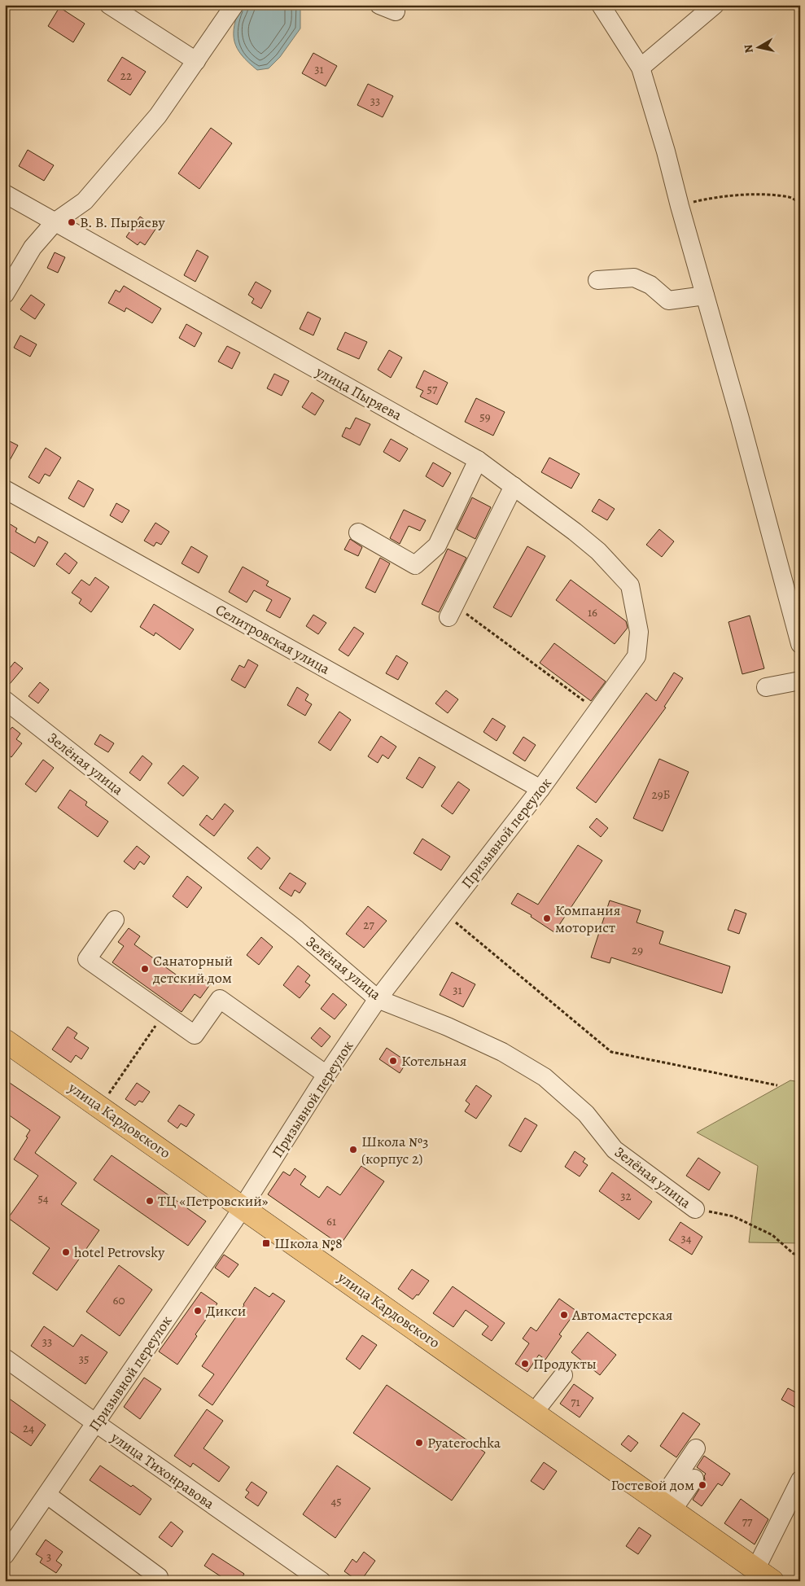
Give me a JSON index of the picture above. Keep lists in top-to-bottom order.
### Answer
{
  "streets": {
    "main road": ["улица Кардовского"],
    "street": [
      "улица Пыряева",
      "Селитровская улица",
      "Зелёная улица",
      "Призывной переулок",
      "улица Тихонравова"
    ]
  },
  "crossings": [
    ["улица Пыряева", "Призывной переулок"],
    ["Селитровская улица", "Призывной переулок"],
    ["Зелёная улица", "Призывной переулок"],
    ["Призывной переулок", "улица Кардовского"],
    ["Призывной переулок", "улица Тихонравова"]
  ],
  "places": {
    "other": [
      "В. В. Пыряеву",
      "Компания моторист",
      "Санаторный детский дом",
      "Котельная",
      "Школа №3 (корпус 2)",
      "ТЦ «Петровский»",
      "hotel Petrovsky",
      "Дикси",
      "Автомастерская",
      "Продукты",
      "Pyaterochka",
      "Гостевой дом"
    ],
    "transit": ["Школа №8"]
  },
  "house_numbers": [
    "31",
    "22",
    "33",
    "57",
    "59",
    "16",
    "29Б",
    "27",
    "29",
    "31",
    "32",
    "54",
    "61",
    "34",
    "60",
    "33",
    "35",
    "71",
    "24",
    "45",
    "77",
    "3"
  ],
  "north": "left"
}
